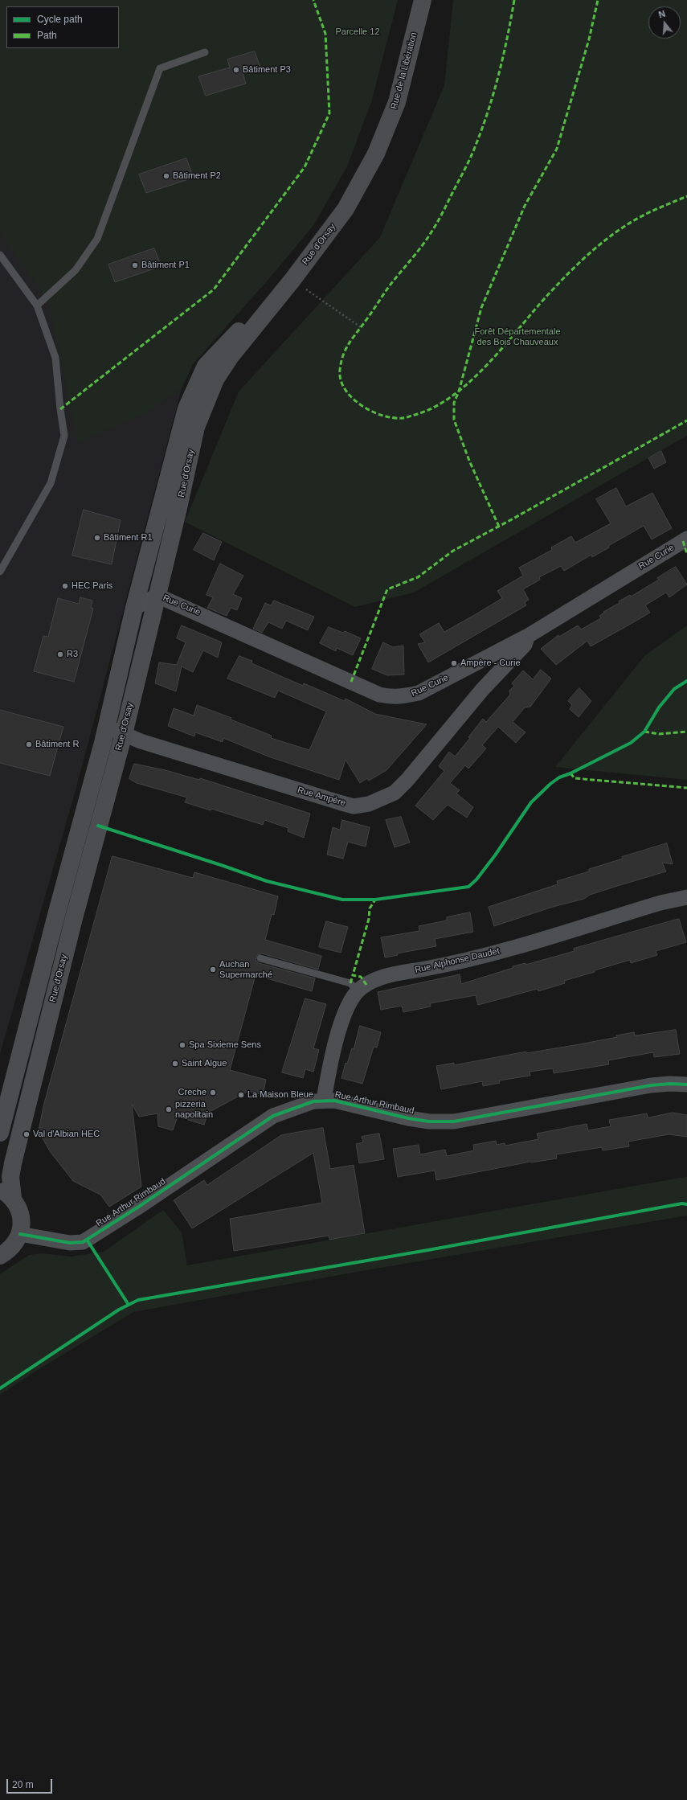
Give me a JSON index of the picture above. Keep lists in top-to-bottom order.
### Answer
{
  "streets": {
    "main road": ["Rue de la Libération", "Rue d'Orsay"],
    "street": [
      "Rue Curie",
      "Rue Ampère",
      "Rue Alphonse Daudet",
      "Rue Arthur Rimbaud"
    ]
  },
  "crossings": [
    ["Rue de la Libération", "Rue d'Orsay"],
    ["Rue d'Orsay", "Rue Curie"],
    ["Rue d'Orsay", "Rue Ampère"],
    ["Rue d'Orsay", "Rue Arthur Rimbaud"],
    ["Rue Curie", "Rue Ampère"],
    ["Rue Alphonse Daudet", "Rue Arthur Rimbaud"]
  ],
  "parks": ["Parcelle 12", "Forêt Départementale des Bois Chauveaux"],
  "places": [
    "Bâtiment P3",
    "Bâtiment P2",
    "Bâtiment P1",
    "Bâtiment R1",
    "HEC Paris",
    "R3",
    "Ampère - Curie",
    "Bâtiment R",
    "Auchan Supermarché",
    "Spa Sixieme Sens",
    "Saint Algue",
    "Creche",
    "La Maison Bleue",
    "pizzeria napolitain",
    "Val d'Albian HEC"
  ],
  "legend": ["Cycle path", "Path"],
  "scale_bar": "20 m",
  "north": "top"
}
